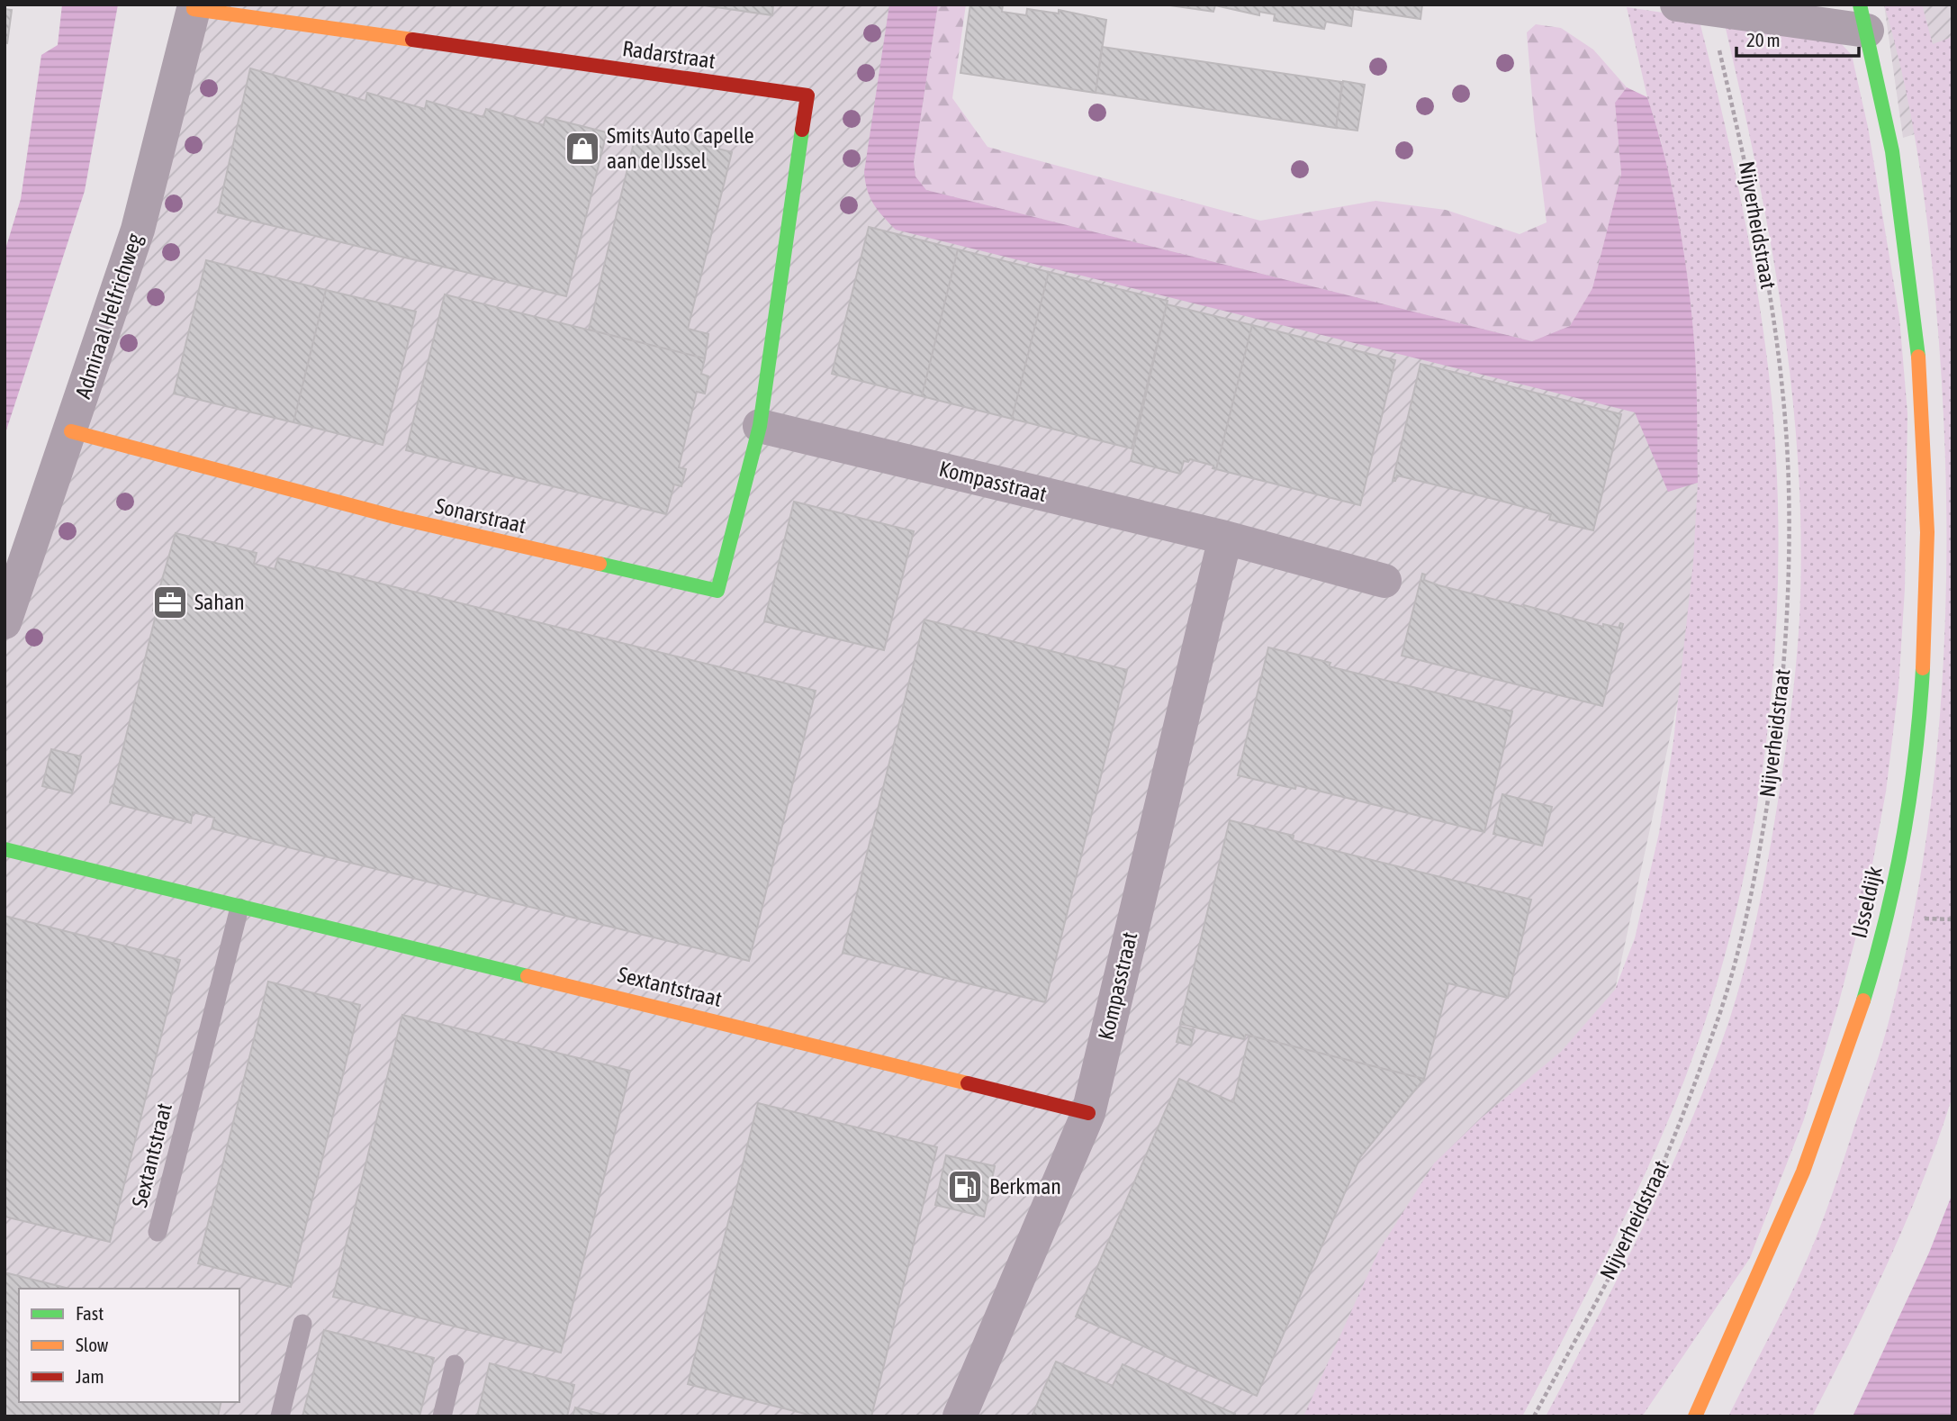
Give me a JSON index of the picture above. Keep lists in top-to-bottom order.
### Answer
{
  "streets": {
    "street": [
      "Radarstraat",
      "Admiraal Helfrichweg",
      "Kompasstraat",
      "Sonarstraat",
      "IJsseldijk",
      "Sextantstraat"
    ],
    "path": ["Nijverheidstraat"]
  },
  "crossings": [
    ["Radarstraat", "Admiraal Helfrichweg"],
    ["Radarstraat", "Kompasstraat"],
    ["Radarstraat", "Sonarstraat"],
    ["Admiraal Helfrichweg", "Sonarstraat"],
    ["Kompasstraat", "Sonarstraat"],
    ["Kompasstraat", "Sextantstraat"]
  ],
  "places": {
    "shop": ["Smits Auto Capelle aan de IJssel"],
    "office": ["Sahan"],
    "fuel station": ["Berkman"]
  },
  "legend": ["Fast", "Slow", "Jam"],
  "scale_bar": "20 m"
}
